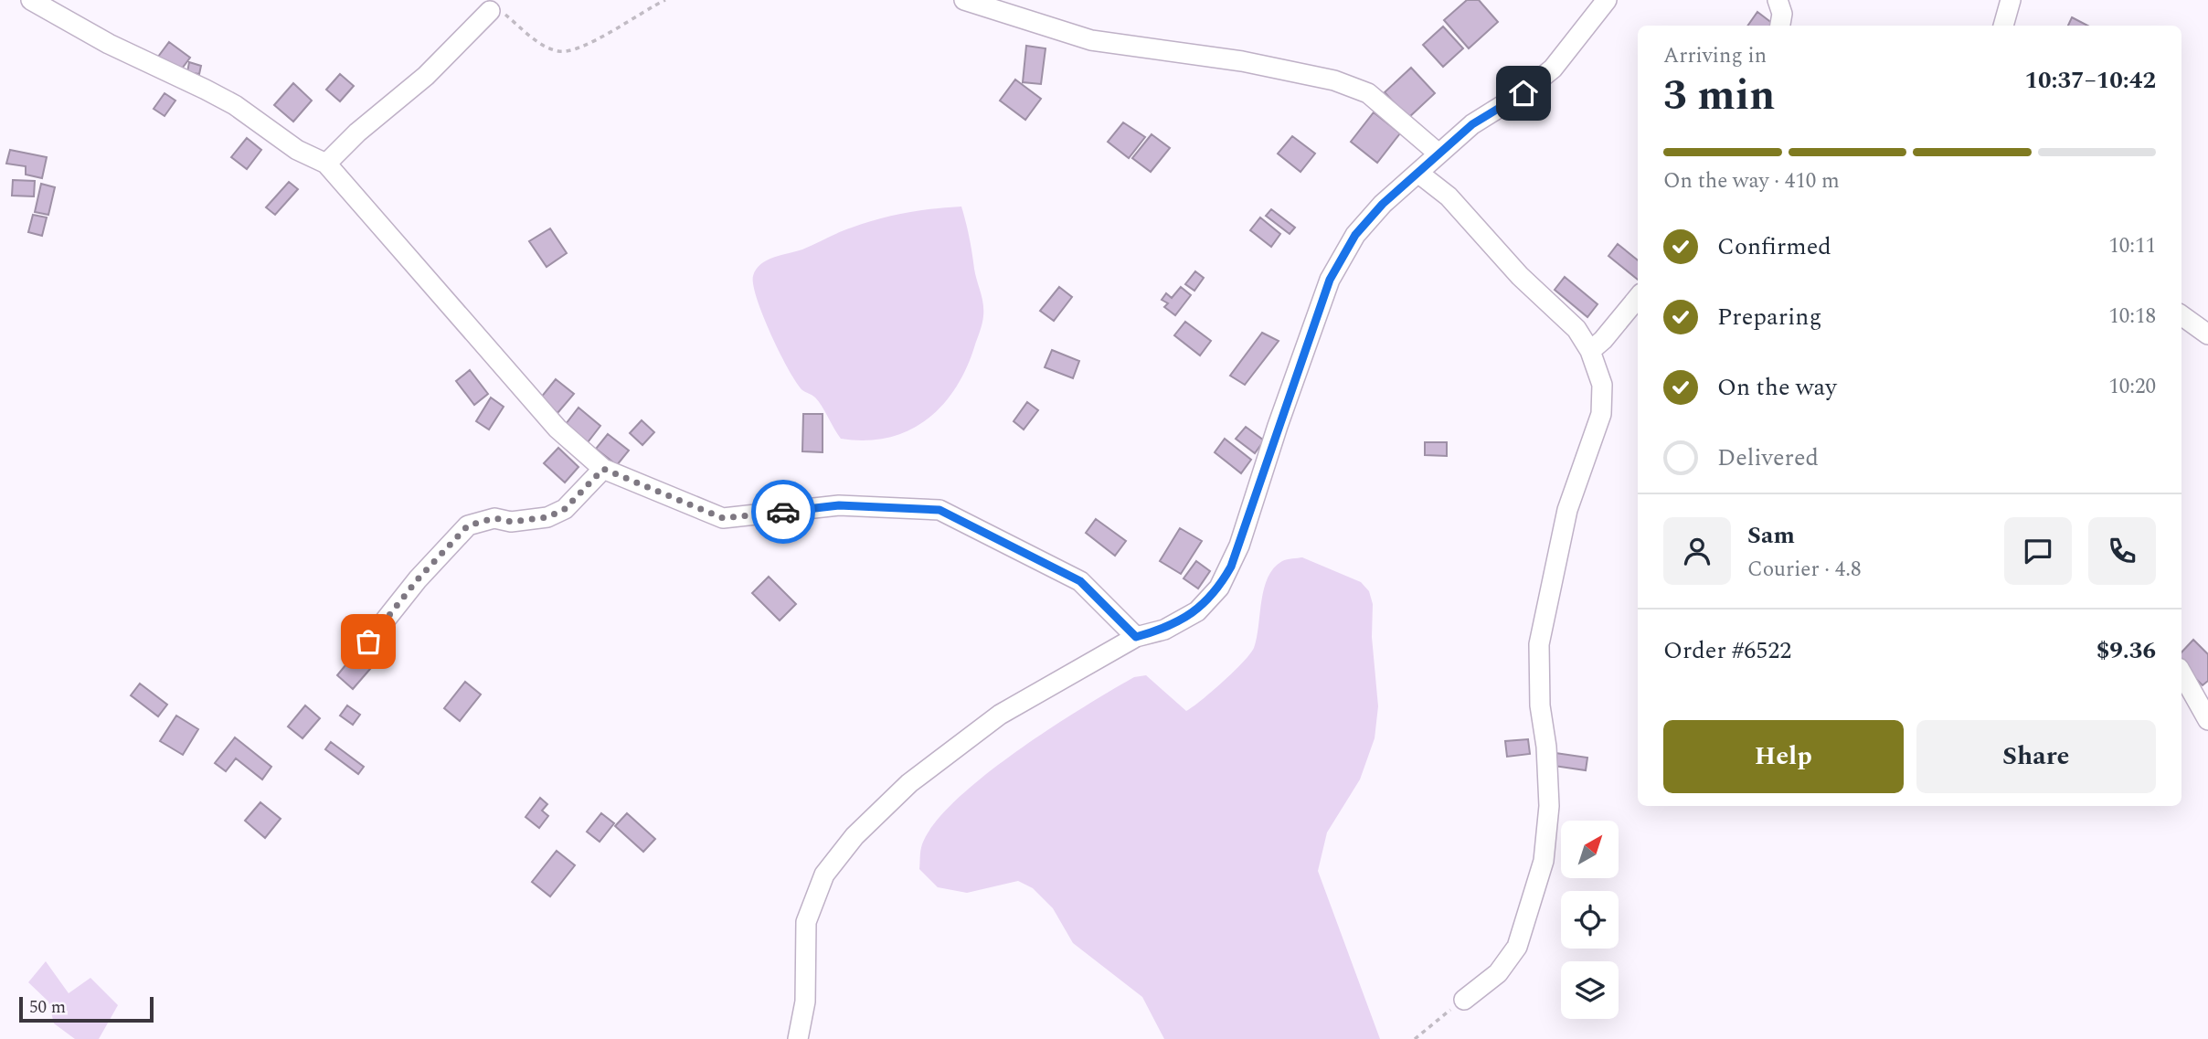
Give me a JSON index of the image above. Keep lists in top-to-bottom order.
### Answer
{
  "scale_bar": "50 m",
  "north": "top right",
  "page": {
    "heading": ["3 min", "Arriving in", "10:37–10:42"],
    "panel": [
      "Sam",
      "Courier · 4.8",
      "Order #6522",
      "$9.36"
    ],
    "bar": "On the way · 410 m",
    "list": [
      ["Confirmed", "10:11"],
      ["Preparing", "10:18"],
      ["On the way", "10:20"],
      "Delivered"
    ],
    "buttons": ["Help", "Share"],
    "scale": "50 m"
  }
}
